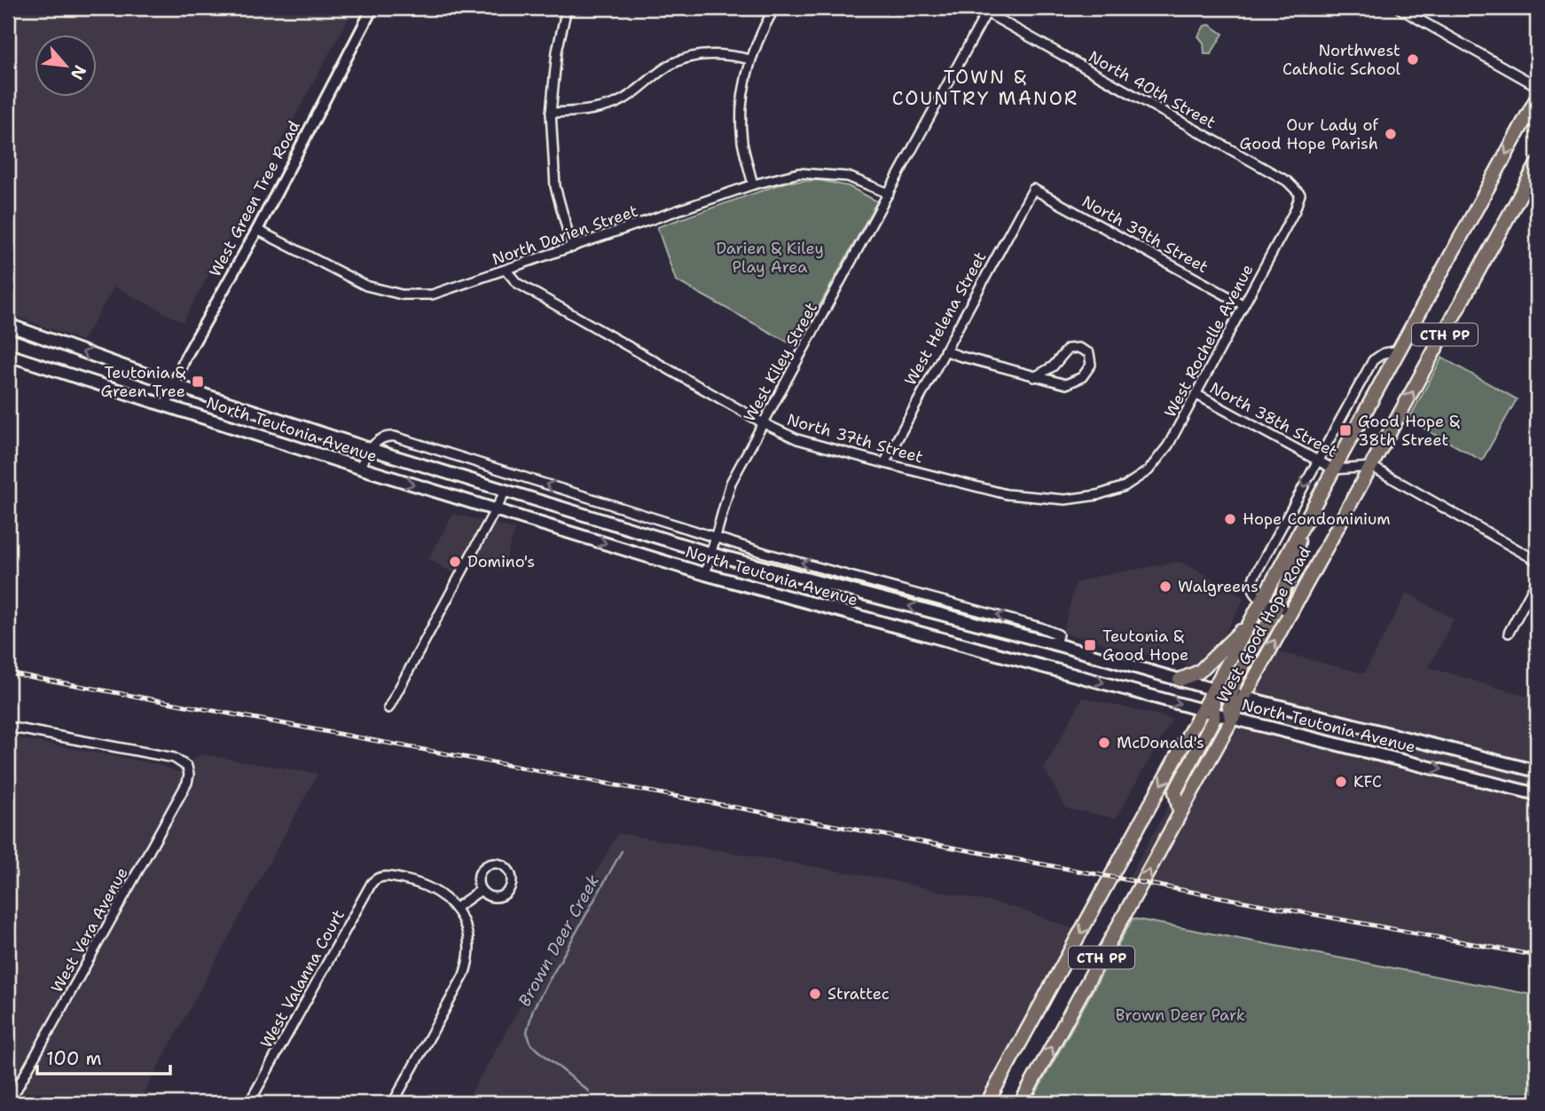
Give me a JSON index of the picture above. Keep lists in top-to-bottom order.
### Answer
{
  "streets": {
    "main road": ["CTH PP", "North Teutonia Avenue", "West Good Hope Road"],
    "street": [
      "North 40th Street",
      "West Green Tree Road",
      "North 39th Street",
      "North Darien Street",
      "West Helena Street",
      "West Rochelle Avenue",
      "West Kiley Street",
      "North 38th Street",
      "North 37th Street",
      "West Vera Avenue",
      "West Valanna Court"
    ]
  },
  "crossings": [
    ["North 40th Street", "West Rochelle Avenue"],
    ["North 40th Street", "West Kiley Street"],
    ["West Green Tree Road", "North Darien Street"],
    ["West Green Tree Road", "North Teutonia Avenue"],
    ["North 39th Street", "West Helena Street"],
    ["North 39th Street", "West Rochelle Avenue"],
    ["North Darien Street", "West Kiley Street"],
    ["North Darien Street", "North 37th Street"],
    ["West Helena Street", "North 37th Street"],
    ["West Rochelle Avenue", "North 38th Street"],
    ["West Rochelle Avenue", "North 37th Street"],
    ["West Kiley Street", "North Teutonia Avenue"],
    ["West Kiley Street", "North 37th Street"],
    ["North 38th Street", "West Good Hope Road"],
    ["North Teutonia Avenue", "West Good Hope Road"]
  ],
  "districts": ["TOWN & COUNTRY MANOR"],
  "water": ["Brown Deer Creek"],
  "parks": ["Darien & Kiley Play Area", "Brown Deer Park"],
  "places": {
    "other": [
      "Northwest Catholic School",
      "Our Lady of Good Hope Parish",
      "Hope Condominium",
      "Domino's",
      "Walgreens",
      "McDonald's",
      "KFC",
      "Strattec"
    ],
    "transit": ["Teutonia & Green Tree", "Good Hope & 38th Street", "Teutonia & Good Hope"]
  },
  "scale_bar": "100 m",
  "north": "bottom right"
}
